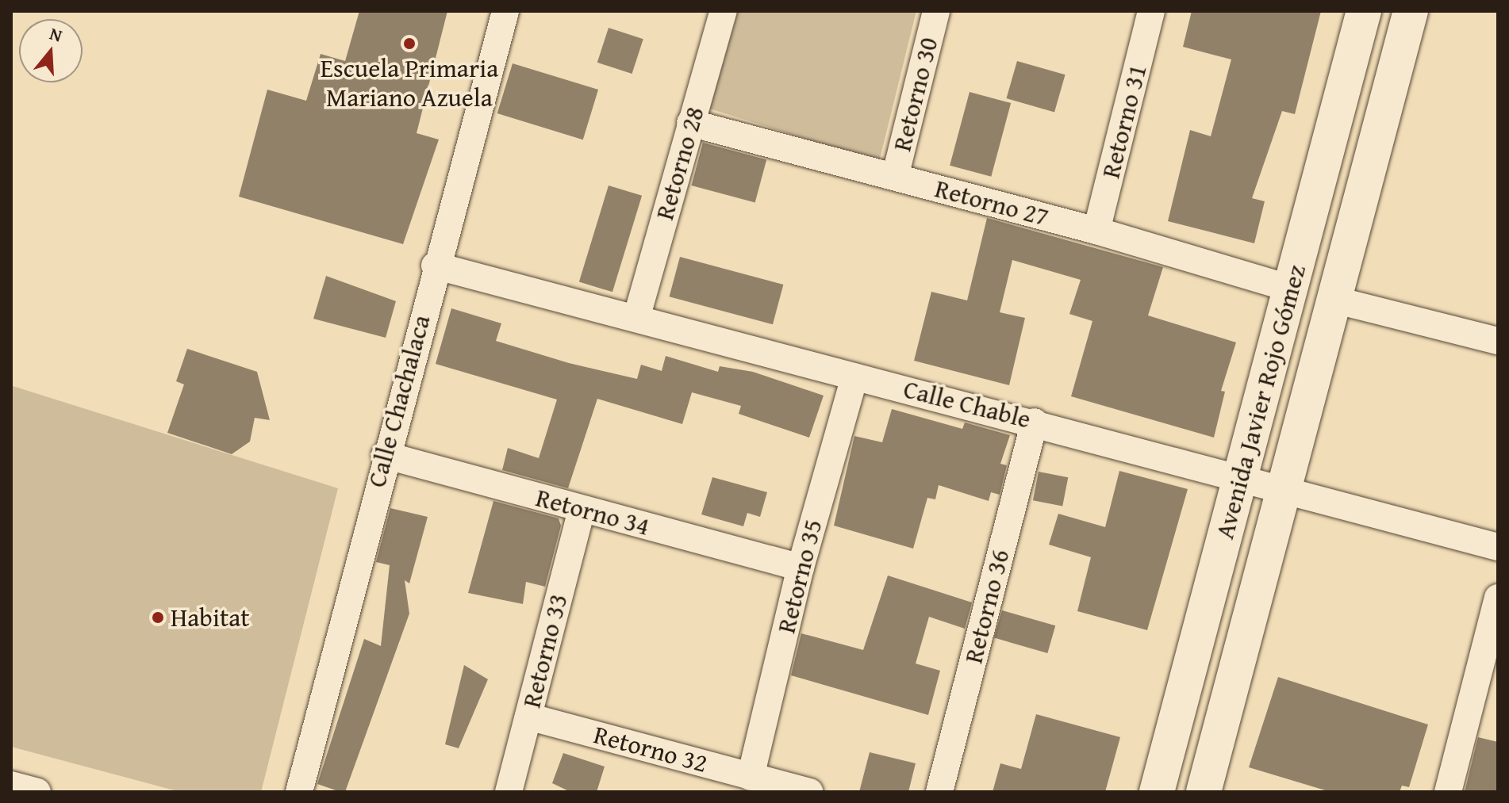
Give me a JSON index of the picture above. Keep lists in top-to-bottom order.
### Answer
{
  "streets": {
    "main road": ["Avenida Javier Rojo Gómez"],
    "street": [
      "Retorno 30",
      "Retorno 31",
      "Retorno 28",
      "Retorno 27",
      "Calle Chachalaca",
      "Calle Chable",
      "Retorno 34",
      "Retorno 35",
      "Retorno 36",
      "Retorno 33",
      "Retorno 32"
    ]
  },
  "crossings": [
    ["Retorno 30", "Retorno 27"],
    ["Retorno 31", "Retorno 27"],
    ["Retorno 28", "Retorno 27"],
    ["Retorno 28", "Calle Chable"],
    ["Retorno 27", "Avenida Javier Rojo Gómez"],
    ["Calle Chachalaca", "Calle Chable"],
    ["Calle Chachalaca", "Retorno 34"],
    ["Avenida Javier Rojo Gómez", "Calle Chable"],
    ["Calle Chable", "Retorno 35"],
    ["Calle Chable", "Retorno 36"],
    ["Retorno 34", "Retorno 35"],
    ["Retorno 34", "Retorno 33"],
    ["Retorno 35", "Retorno 32"],
    ["Retorno 33", "Retorno 32"]
  ],
  "places": ["Escuela Primaria Mariano Azuela", "Habitat"],
  "north": "top"
}
